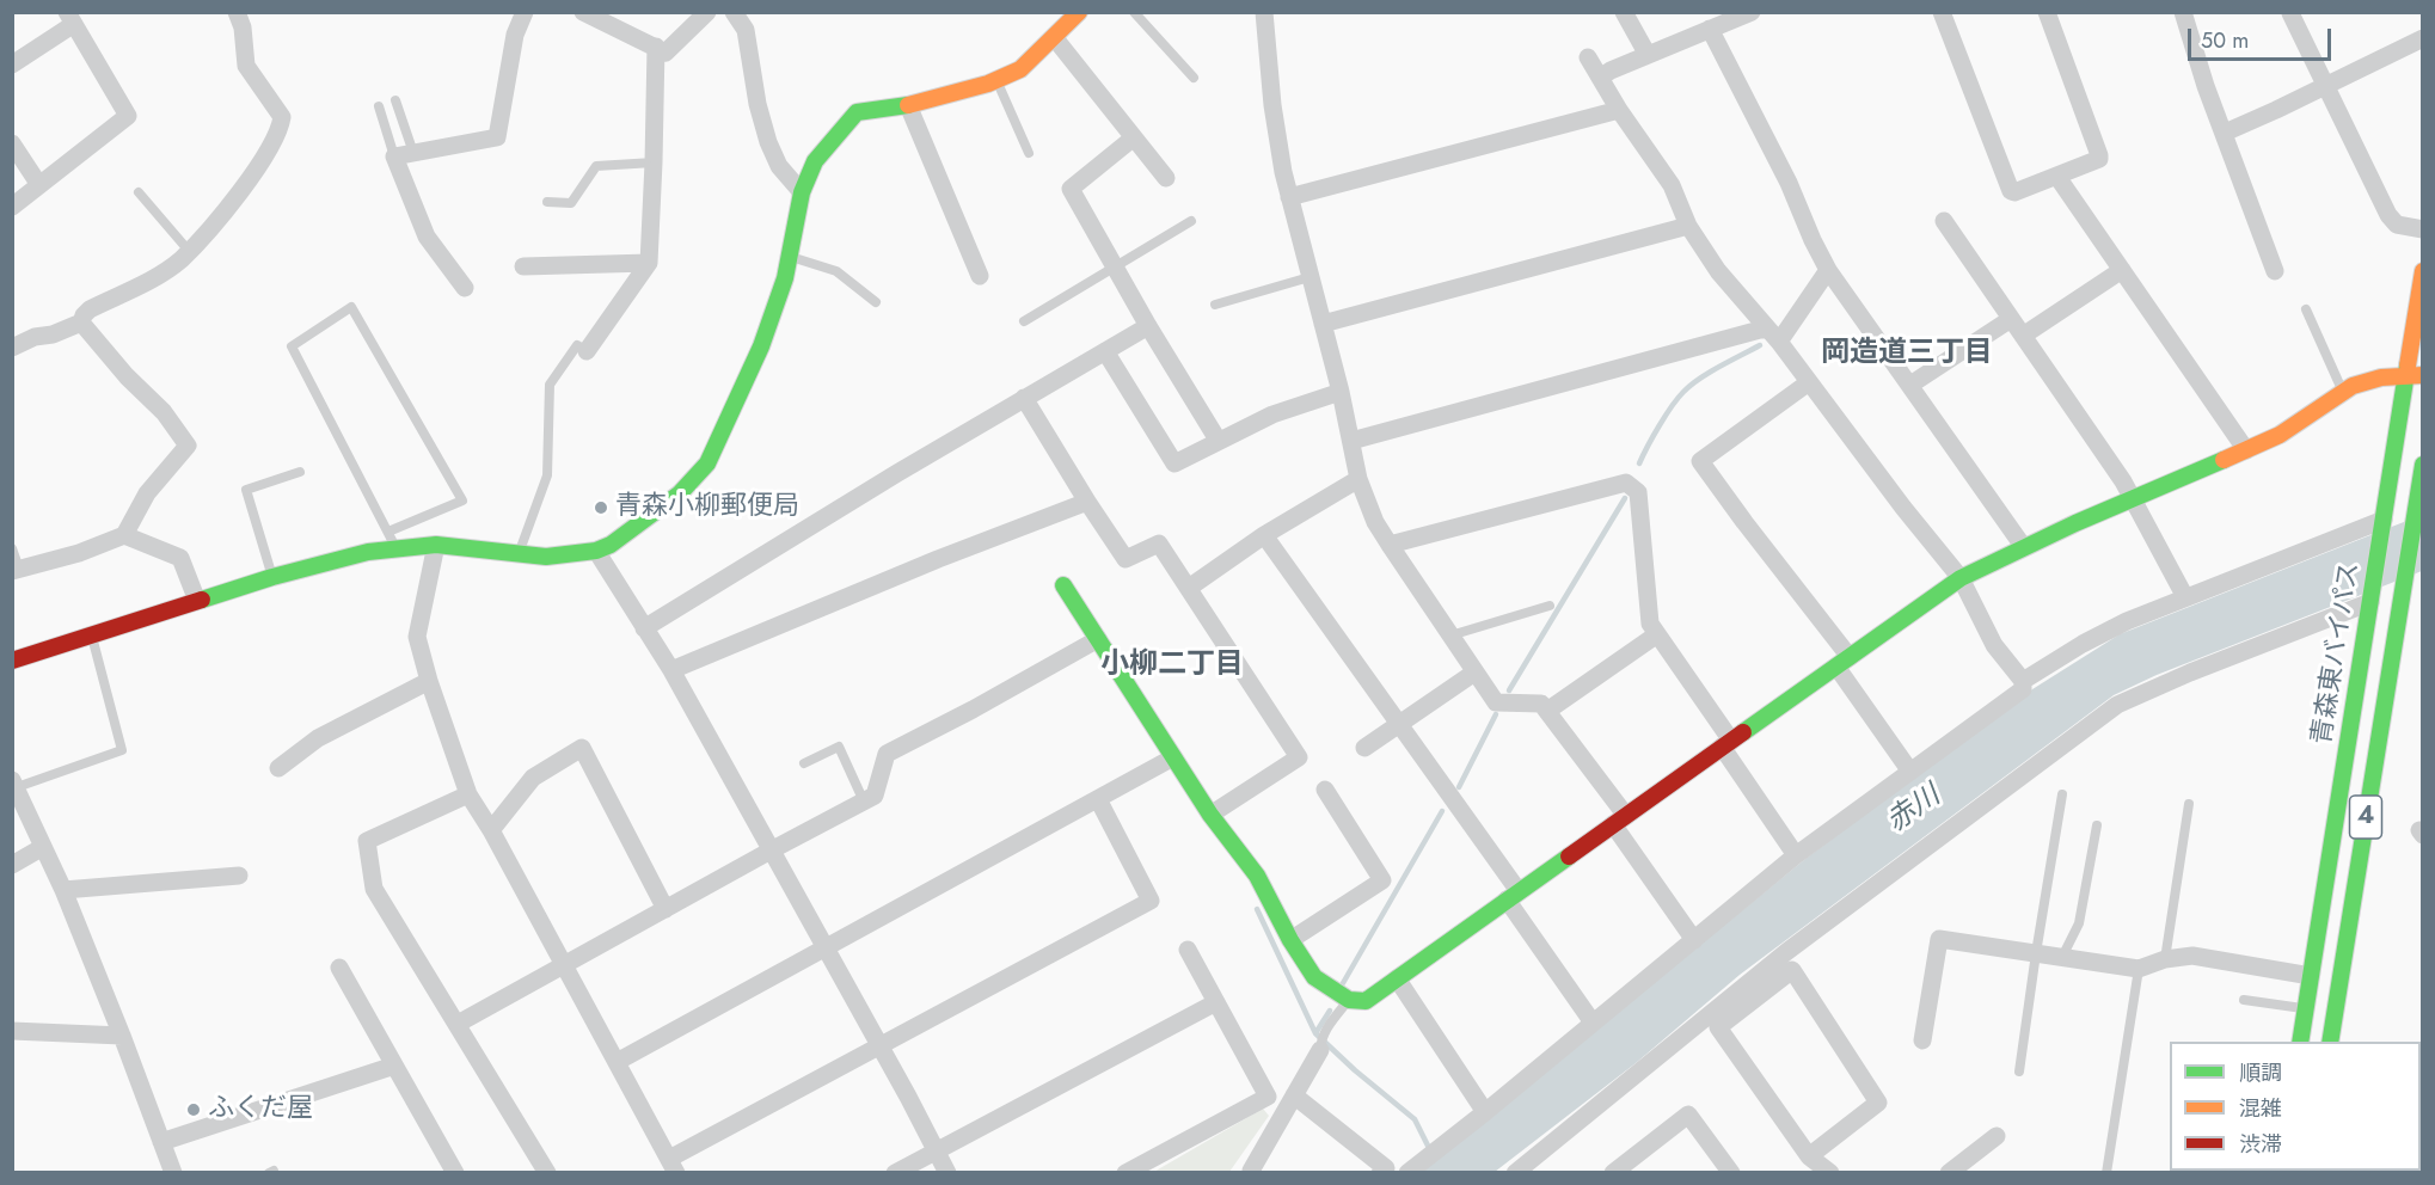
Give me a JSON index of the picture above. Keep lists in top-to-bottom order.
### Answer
{
  "streets": {
    "main road": ["青森東バイパス", "4"]
  },
  "districts": ["岡造道三丁目", "小柳二丁目"],
  "water": ["赤川"],
  "places": ["青森小柳郵便局", "ふくだ屋"],
  "legend": ["順調", "混雑", "渋滞"],
  "scale_bar": "50 m"
}
